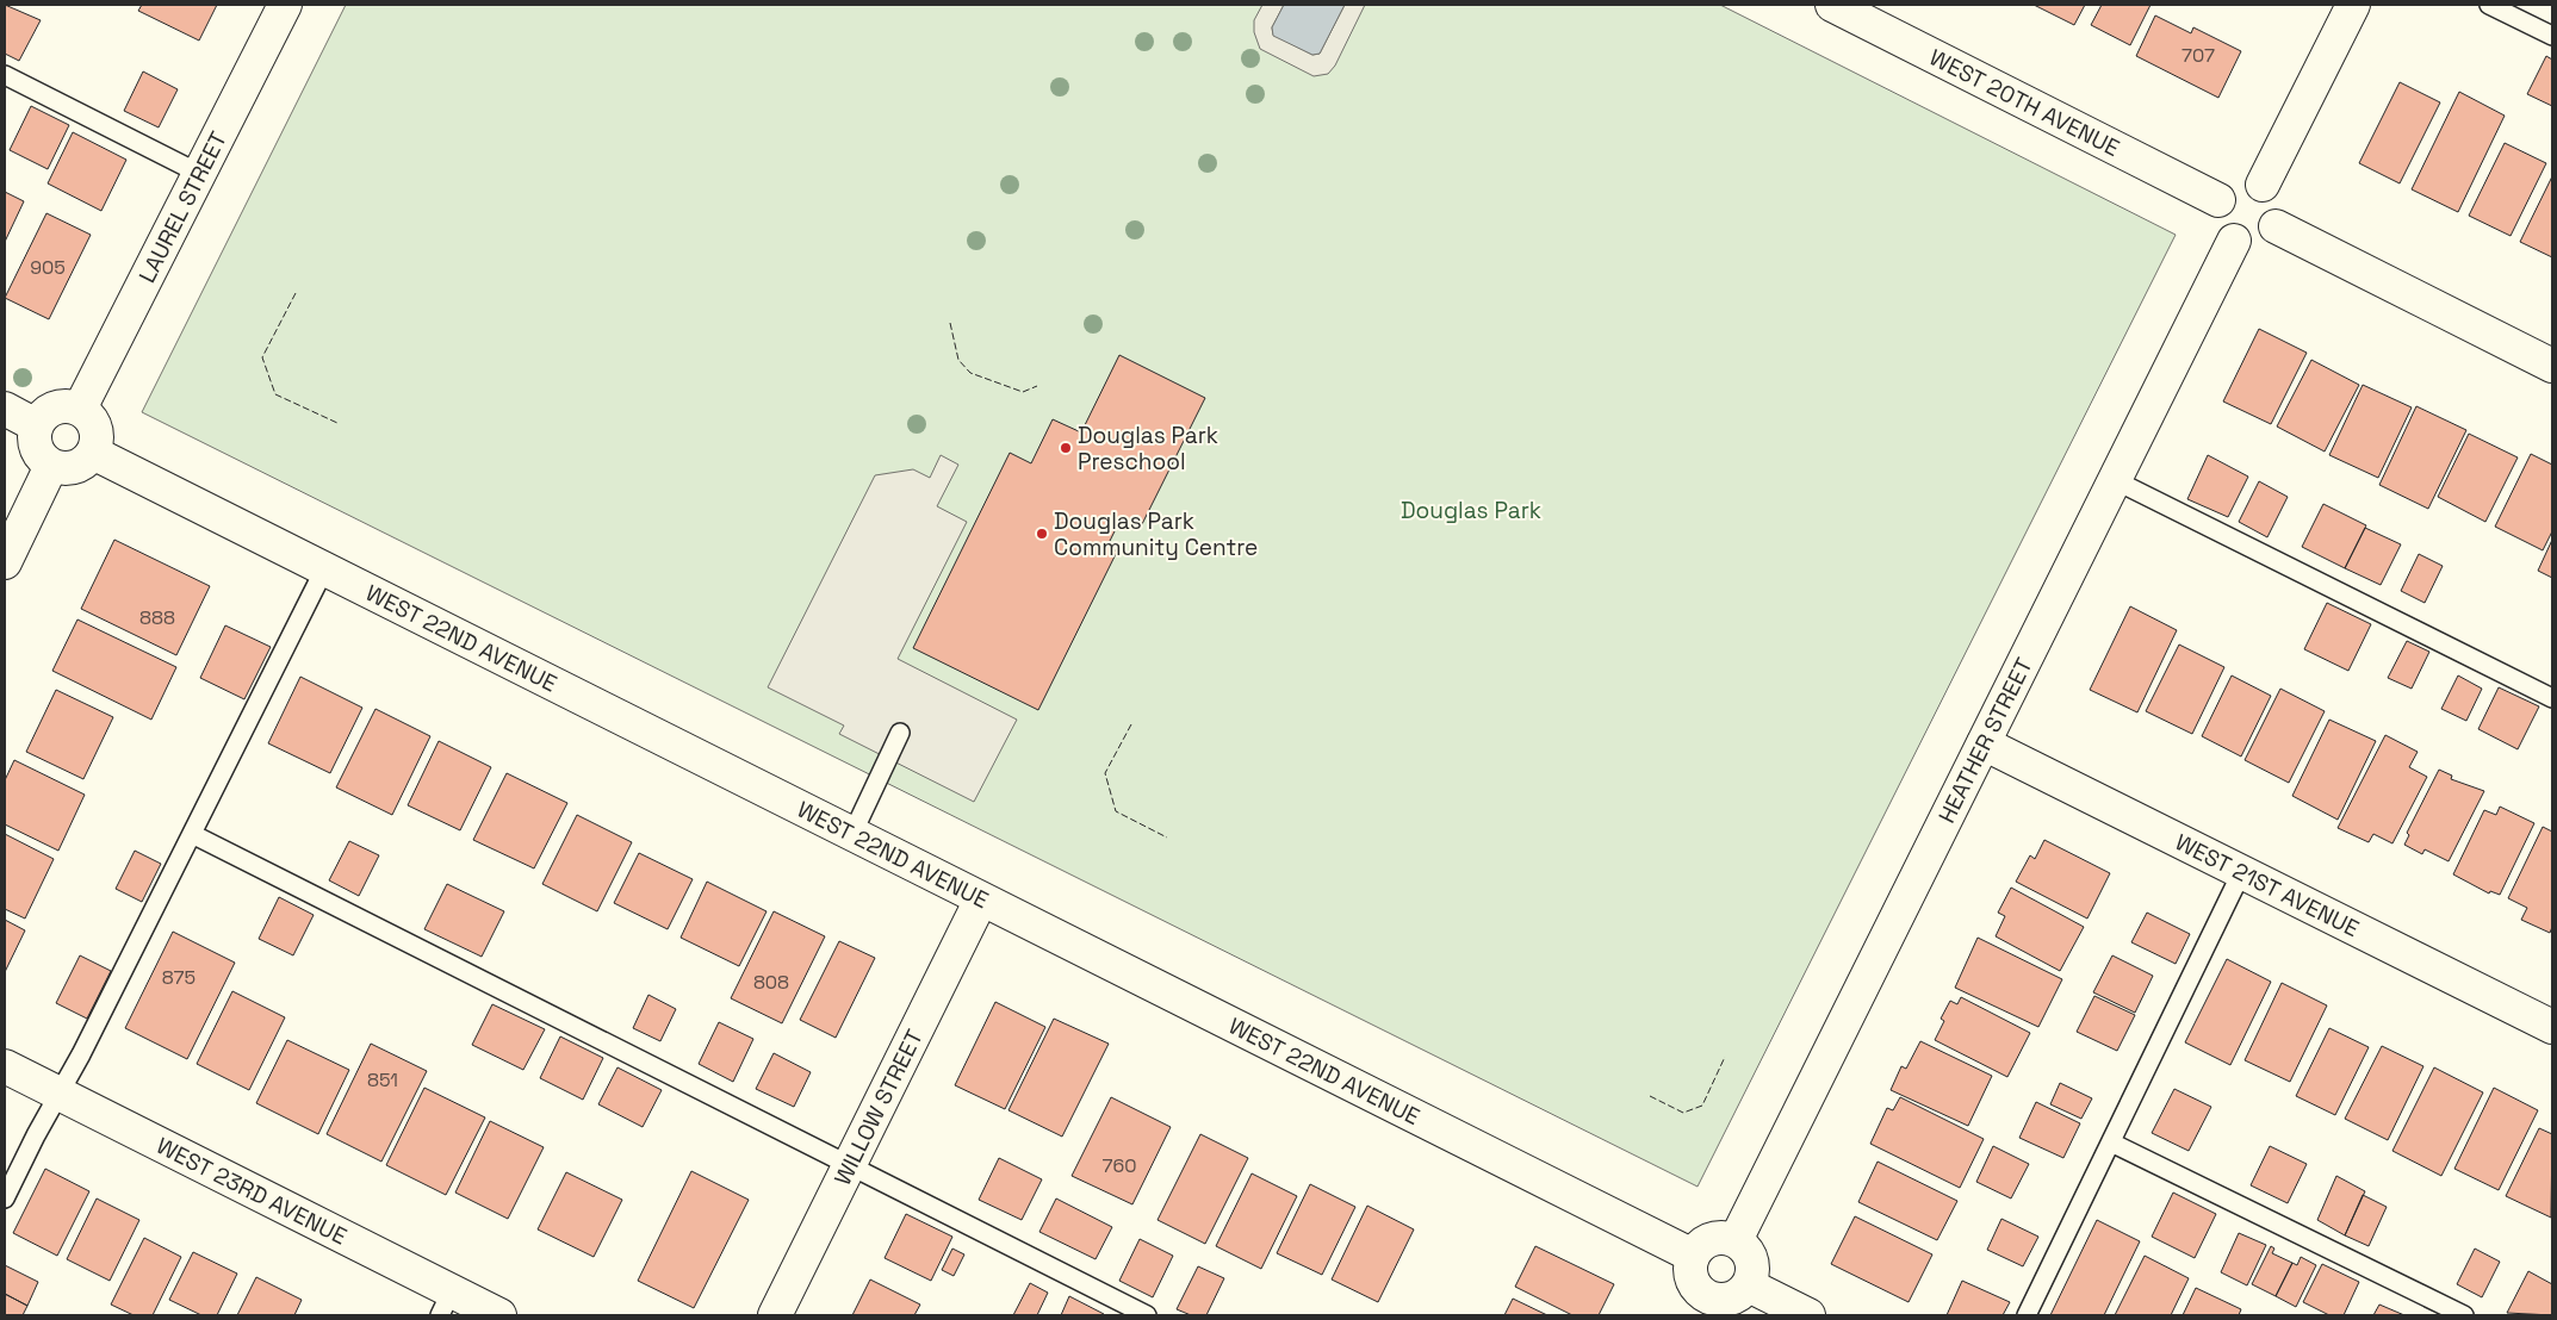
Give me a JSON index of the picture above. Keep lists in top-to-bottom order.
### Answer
{
  "streets": {
    "street": [
      "WEST 20TH AVENUE",
      "LAUREL STREET",
      "WEST 22ND AVENUE",
      "HEATHER STREET",
      "WEST 21ST AVENUE",
      "WILLOW STREET",
      "WEST 23RD AVENUE"
    ]
  },
  "crossings": [
    ["WEST 20TH AVENUE", "HEATHER STREET"],
    ["LAUREL STREET", "WEST 22ND AVENUE"],
    ["WEST 22ND AVENUE", "HEATHER STREET"],
    ["WEST 22ND AVENUE", "WILLOW STREET"],
    ["HEATHER STREET", "WEST 21ST AVENUE"]
  ],
  "parks": ["Douglas Park"],
  "places": ["Douglas Park Preschool", "Douglas Park Community Centre"],
  "house_numbers": [
    "707",
    "905",
    "888",
    "875",
    "808",
    "851",
    "760"
  ]
}
